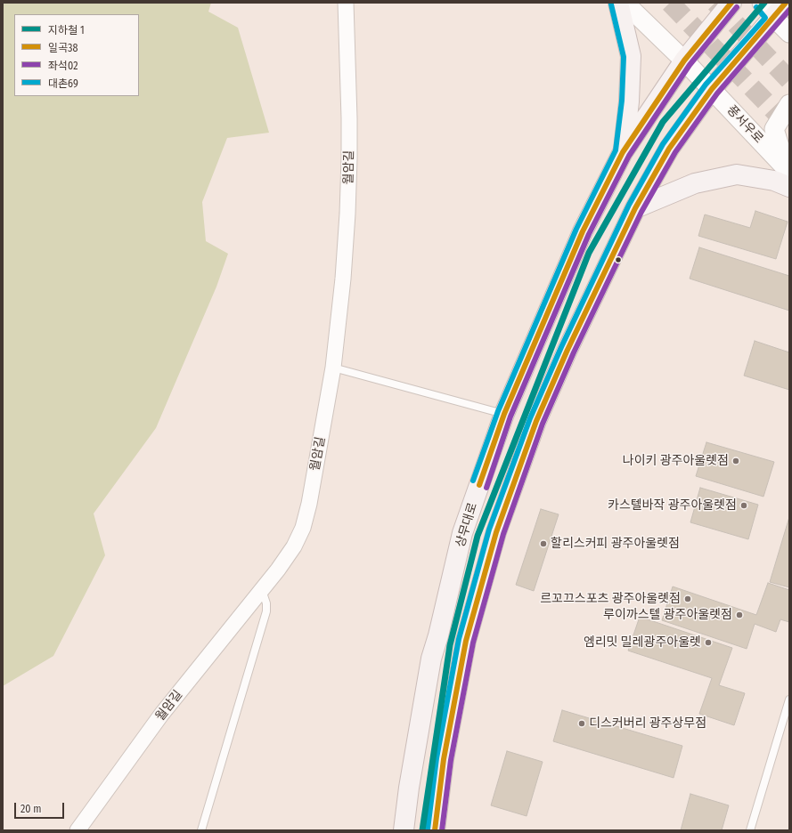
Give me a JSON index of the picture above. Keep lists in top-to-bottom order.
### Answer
{
  "streets": {
    "main road": ["상무대로"],
    "street": ["풍서우로", "월암길"]
  },
  "crossings": [
    ["풍서우로", "상무대로"]
  ],
  "places": [
    "나이키 광주아울렛점",
    "카스텔바작 광주아울렛점",
    "할리스커피 광주아울렛점",
    "르꼬끄스포츠 광주아울렛점",
    "루이까스텔 광주아울렛점",
    "엠리밋 밀레광주아울렛",
    "디스커버리 광주상무점"
  ],
  "lines": [
    "metro line 1",
    "transit line 일곡38",
    "transit line 대촌69",
    "transit line 좌석02"
  ],
  "legend": [
    "지하철 1",
    "일곡38",
    "좌석02",
    "대촌69"
  ],
  "scale_bar": "20 m"
}
